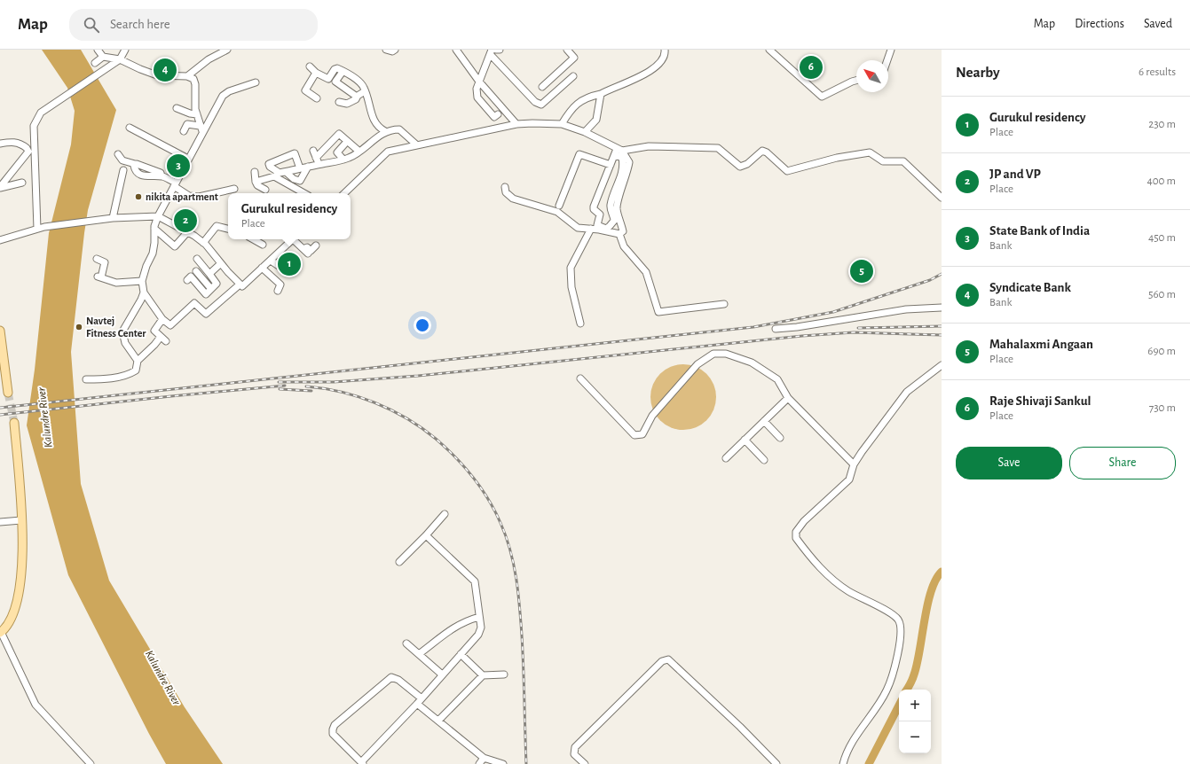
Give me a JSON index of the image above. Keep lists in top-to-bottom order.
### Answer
{
  "water": ["Kalundre River"],
  "places": ["nikita apartment", "Navtej Fitness Center"],
  "north": "top left",
  "page": {
    "header": "Map",
    "search": "Search here",
    "nav": ["Map", "Directions", "Saved"],
    "heading": ["Nearby", "6 results"],
    "pins": [
      "6",
      "4",
      "3",
      "2",
      "1",
      "5"
    ],
    "list": [
      {
        "mark": "1",
        "name": "Gurukul residency",
        "note": "Place",
        "value": "230 m"
      },
      {
        "mark": "2",
        "name": "JP and VP",
        "note": "Place",
        "value": "400 m"
      },
      {
        "mark": "3",
        "name": "State Bank of India",
        "note": "Bank",
        "value": "450 m"
      },
      {
        "mark": "4",
        "name": "Syndicate Bank",
        "note": "Bank",
        "value": "560 m"
      },
      {
        "mark": "5",
        "name": "Mahalaxmi Angaan",
        "note": "Place",
        "value": "690 m"
      },
      {
        "mark": "6",
        "name": "Raje Shivaji Sankul",
        "note": "Place",
        "value": "730 m"
      }
    ],
    "popup": ["Gurukul residency", "Place"],
    "buttons": ["Save", "Share"],
    "map_buttons": ["+", "−"]
  }
}
